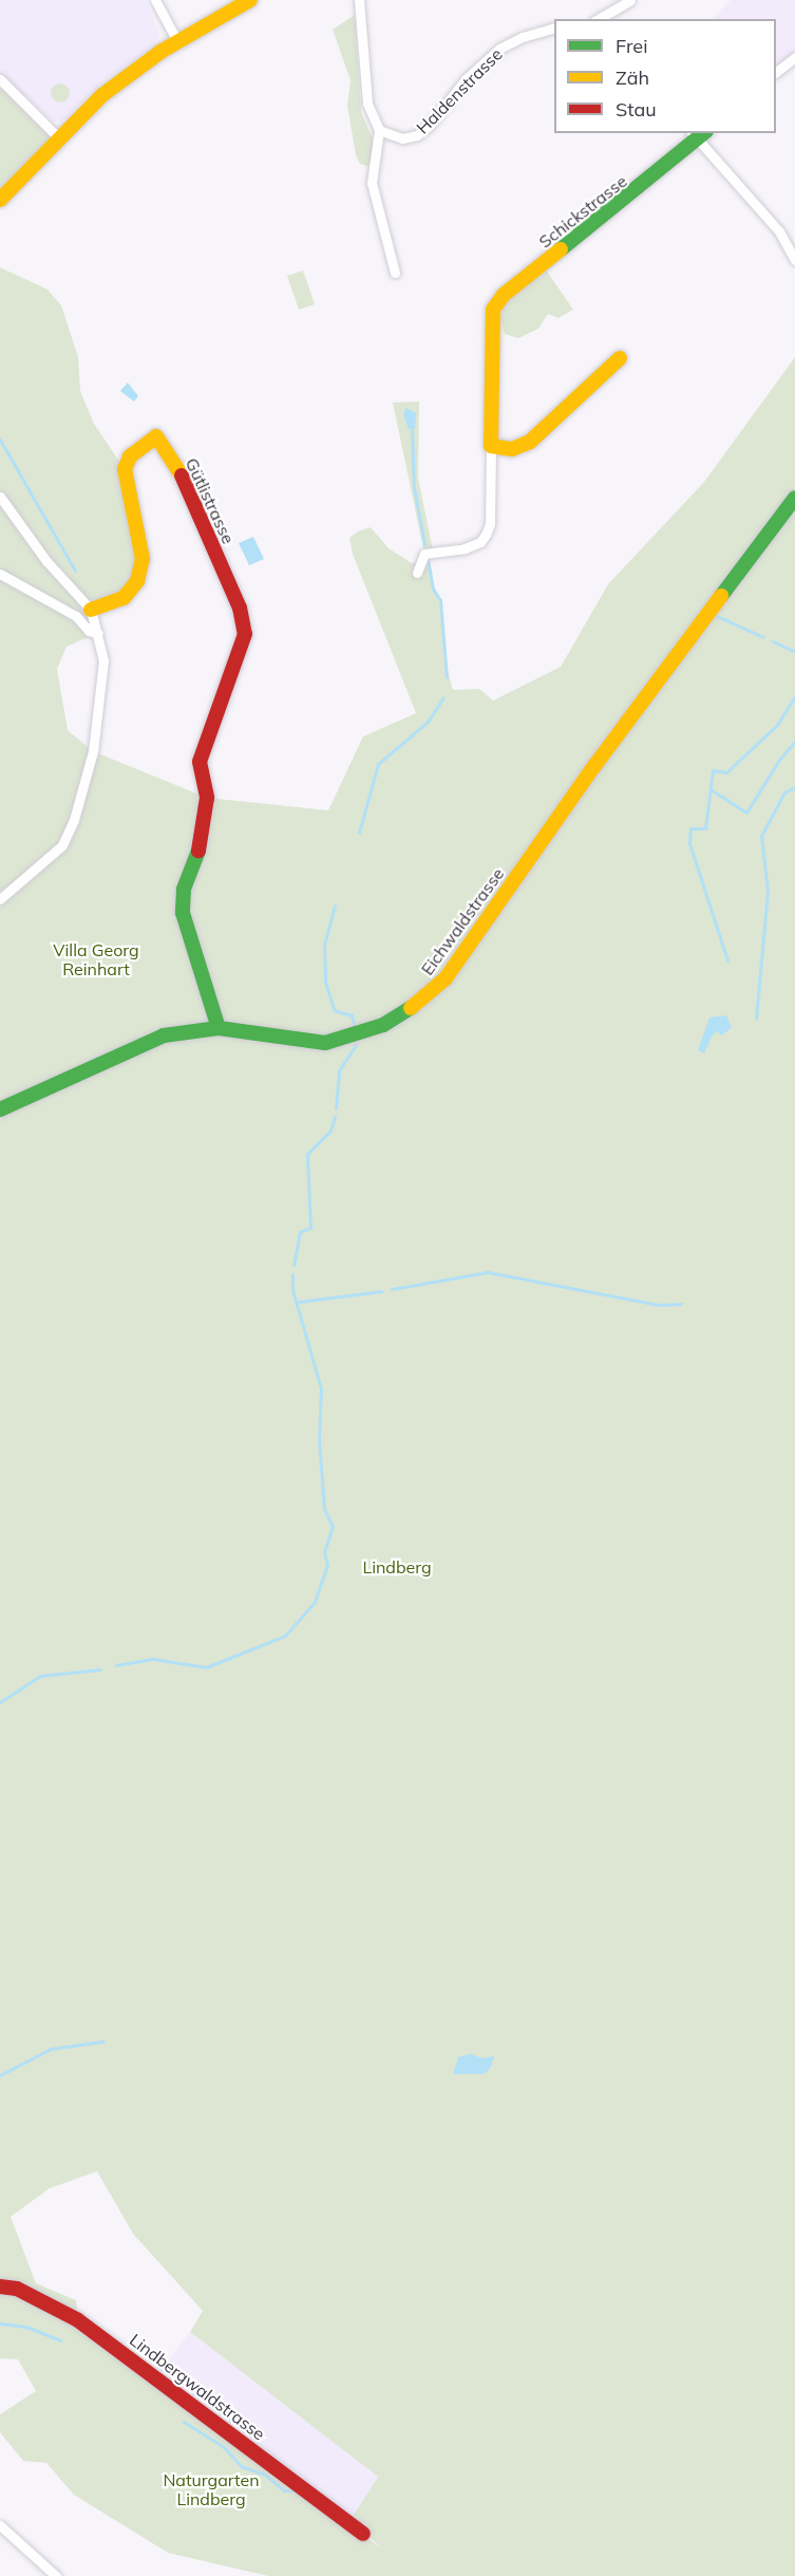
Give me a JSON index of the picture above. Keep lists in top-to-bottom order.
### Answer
{
  "streets": {
    "street": [
      "Haldenstrasse",
      "Schickstrasse",
      "Gütlistrasse",
      "Eichwaldstrasse",
      "Lindbergwaldstrasse"
    ]
  },
  "crossings": [
    ["Gütlistrasse", "Eichwaldstrasse"]
  ],
  "parks": ["Villa Georg Reinhart", "Lindberg", "Naturgarten Lindberg"],
  "legend": ["Frei", "Zäh", "Stau"]
}
